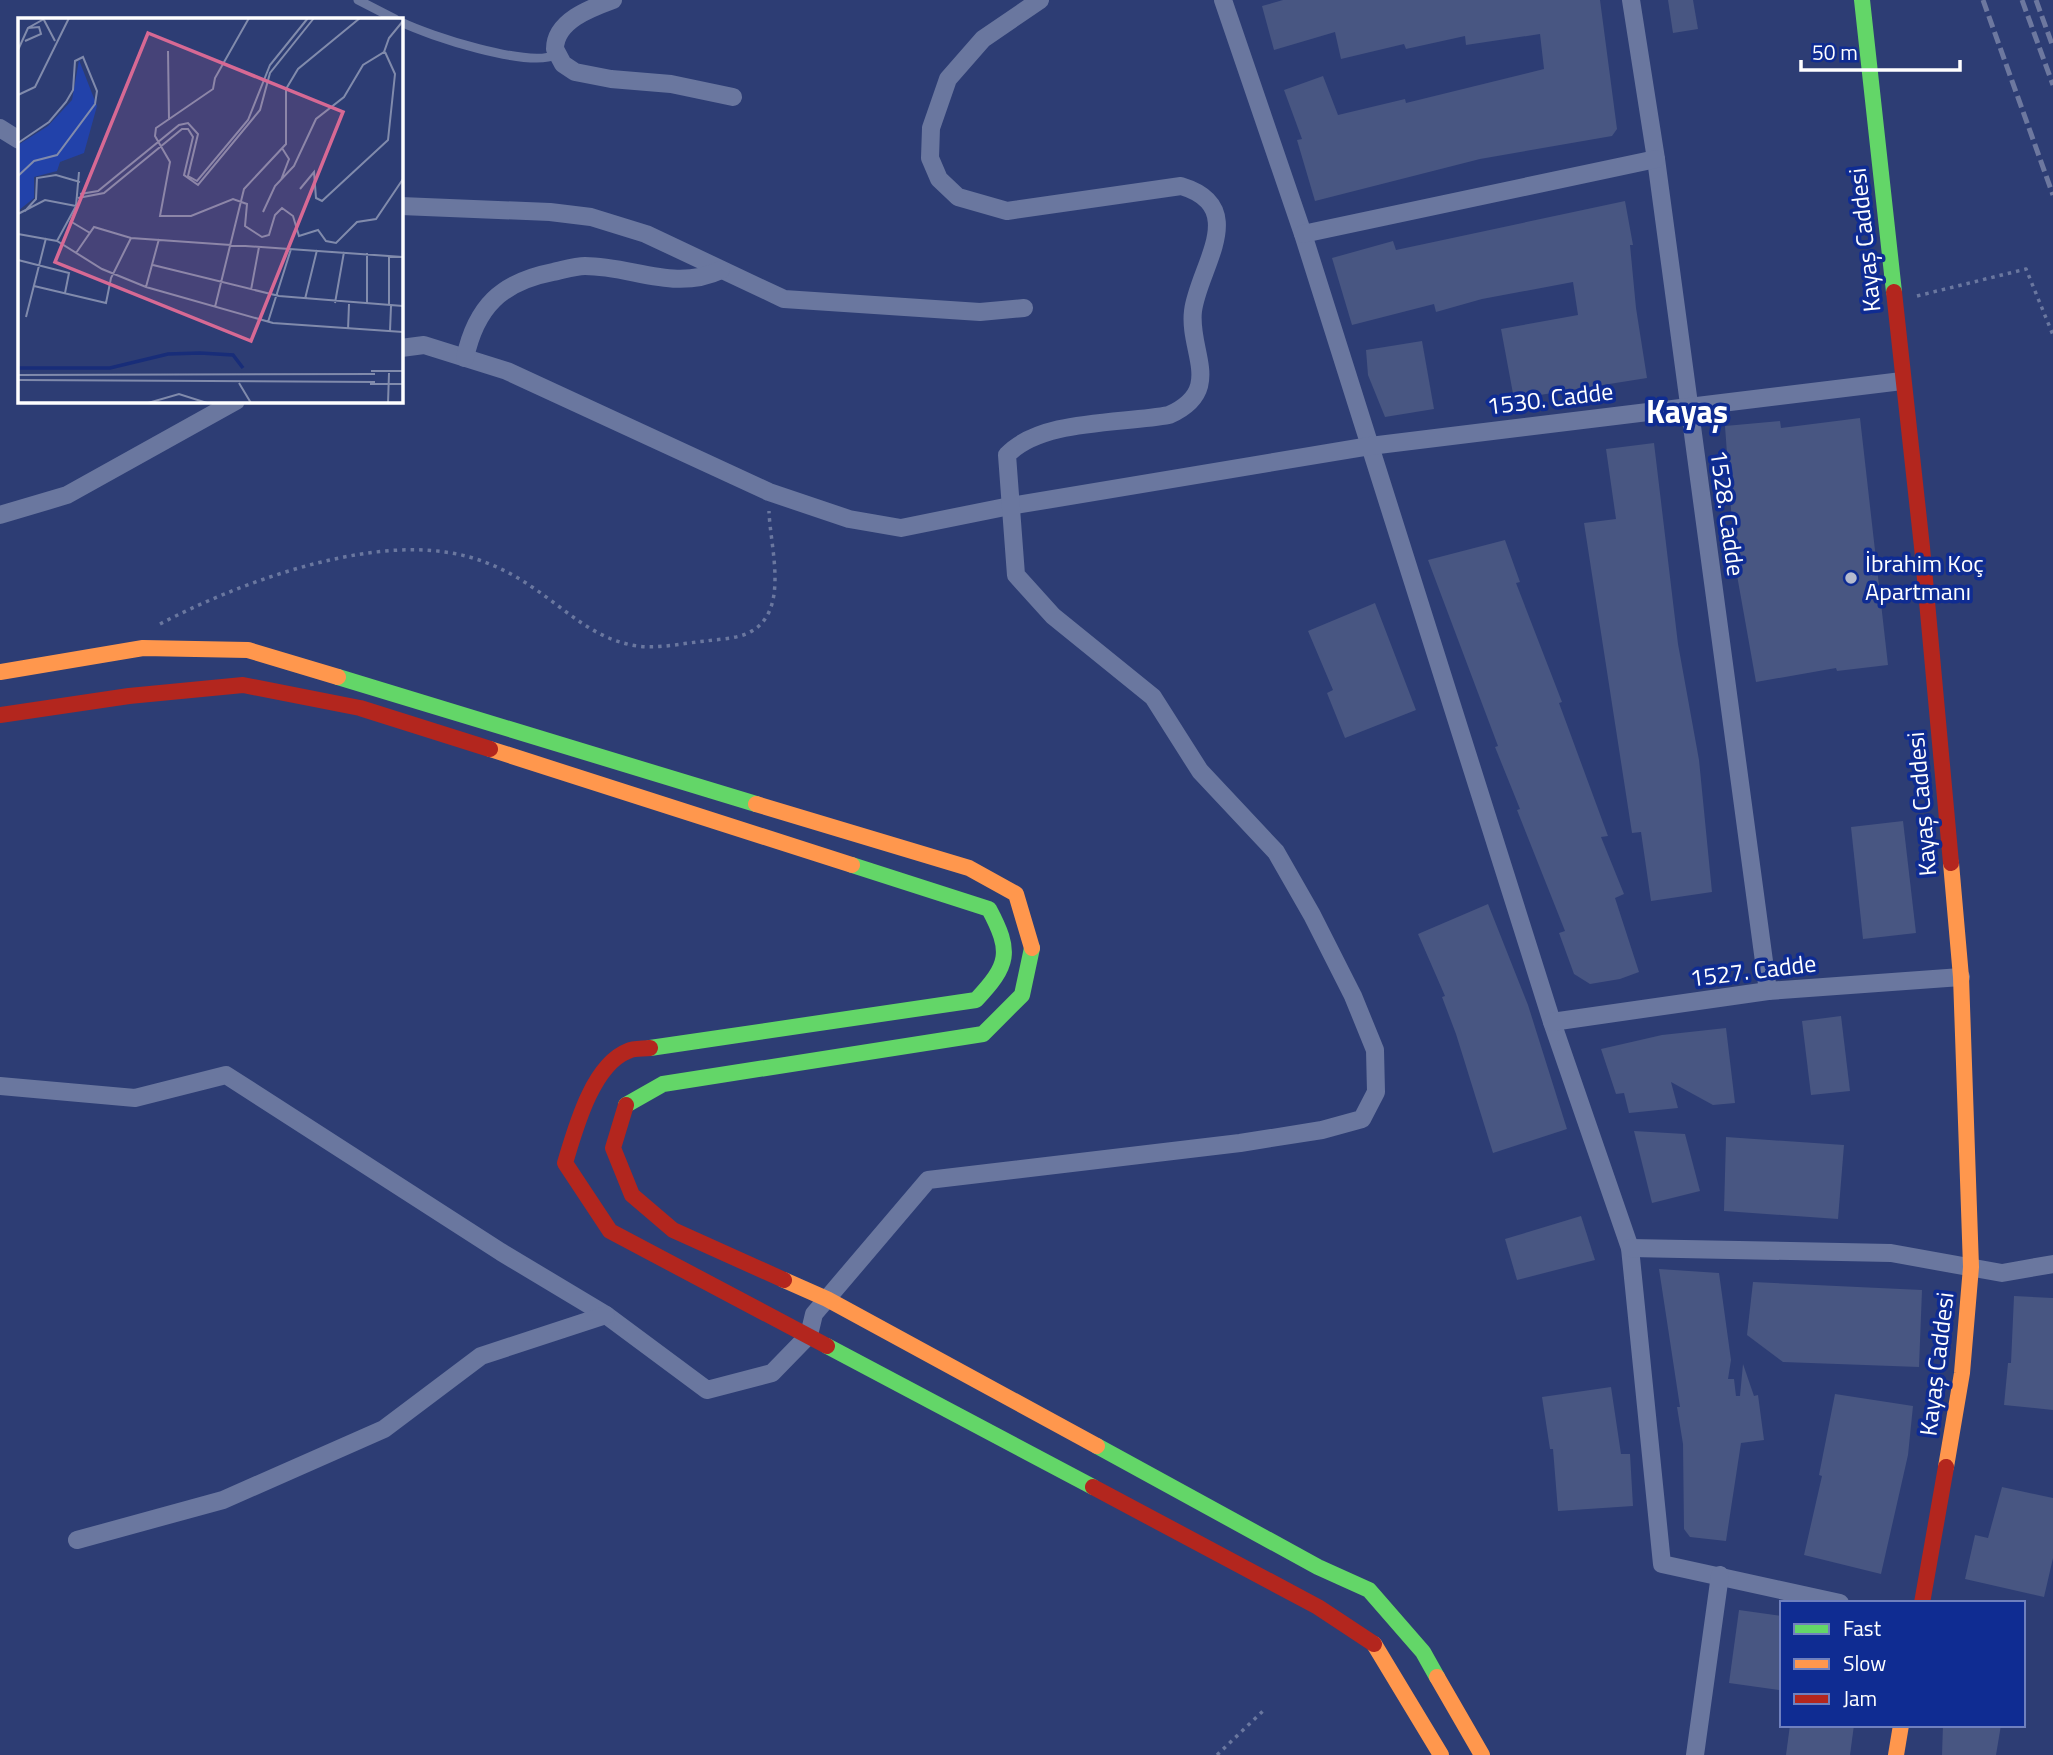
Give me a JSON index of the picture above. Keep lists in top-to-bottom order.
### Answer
{
  "streets": {
    "street": [
      "Kayaş Caddesi",
      "1530. Cadde",
      "1528. Cadde",
      "1527. Cadde"
    ]
  },
  "crossings": [
    ["Kayaş Caddesi", "1530. Cadde"],
    ["Kayaş Caddesi", "1527. Cadde"],
    ["1530. Cadde", "1528. Cadde"],
    ["1528. Cadde", "1527. Cadde"]
  ],
  "districts": ["Kayaş"],
  "places": ["İbrahim Koç Apartmanı"],
  "legend": ["Fast", "Slow", "Jam"],
  "scale_bar": "50 m"
}
